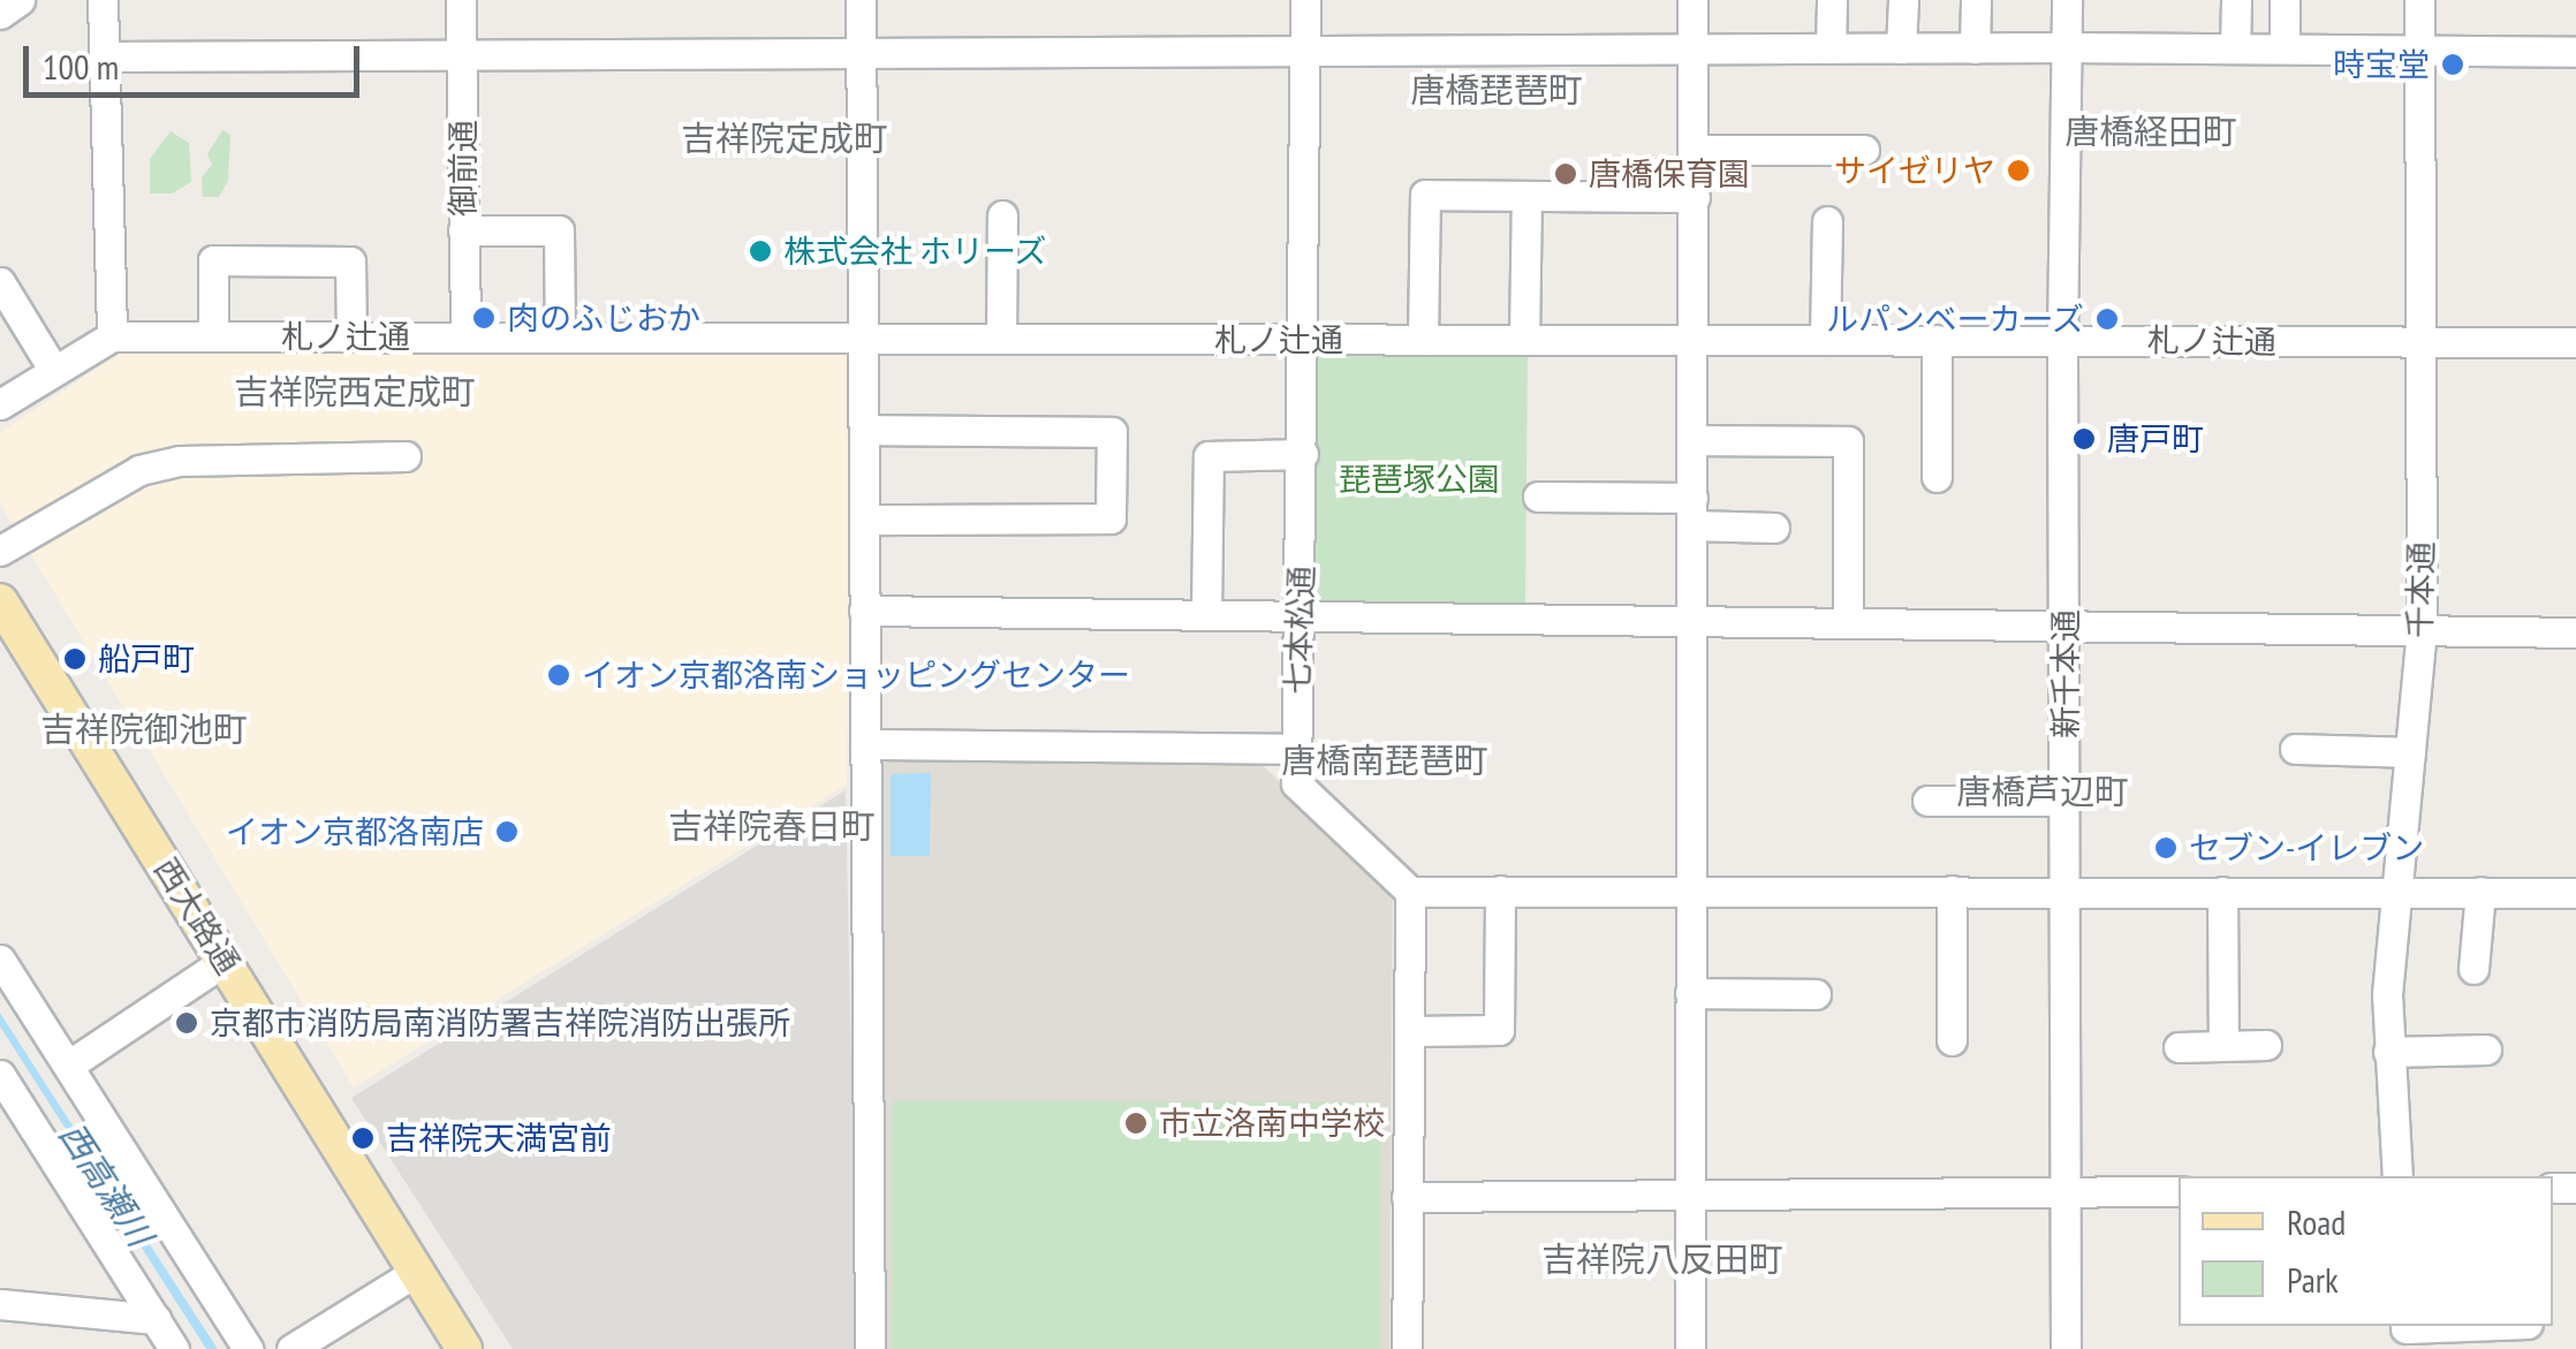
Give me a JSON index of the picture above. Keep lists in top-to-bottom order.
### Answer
{
  "streets": {
    "main road": ["西大路通"],
    "street": [
      "御前通",
      "札ノ辻通",
      "千本通",
      "七本松通",
      "新千本通"
    ]
  },
  "crossings": [
    ["御前通", "札ノ辻通"],
    ["札ノ辻通", "千本通"],
    ["札ノ辻通", "七本松通"],
    ["札ノ辻通", "新千本通"]
  ],
  "districts": [
    "唐橋琵琶町",
    "唐橋経田町",
    "吉祥院定成町",
    "吉祥院西定成町",
    "吉祥院御池町",
    "唐橋南琵琶町",
    "唐橋芦辺町",
    "吉祥院春日町",
    "吉祥院八反田町"
  ],
  "water": ["西高瀬川"],
  "parks": ["琵琶塚公園"],
  "places": [
    "時宝堂",
    "サイゼリヤ",
    "唐橋保育園",
    "株式会社 ホリーズ",
    "肉のふじおか",
    "ルパンベーカーズ",
    "唐戸町",
    "船戸町",
    "イオン京都洛南ショッピングセンター",
    "イオン京都洛南店",
    "セブン-イレブン",
    "京都市消防局南消防署吉祥院消防出張所",
    "市立洛南中学校",
    "吉祥院天満宮前"
  ],
  "legend": ["Road", "Park"],
  "scale_bar": "100 m"
}
